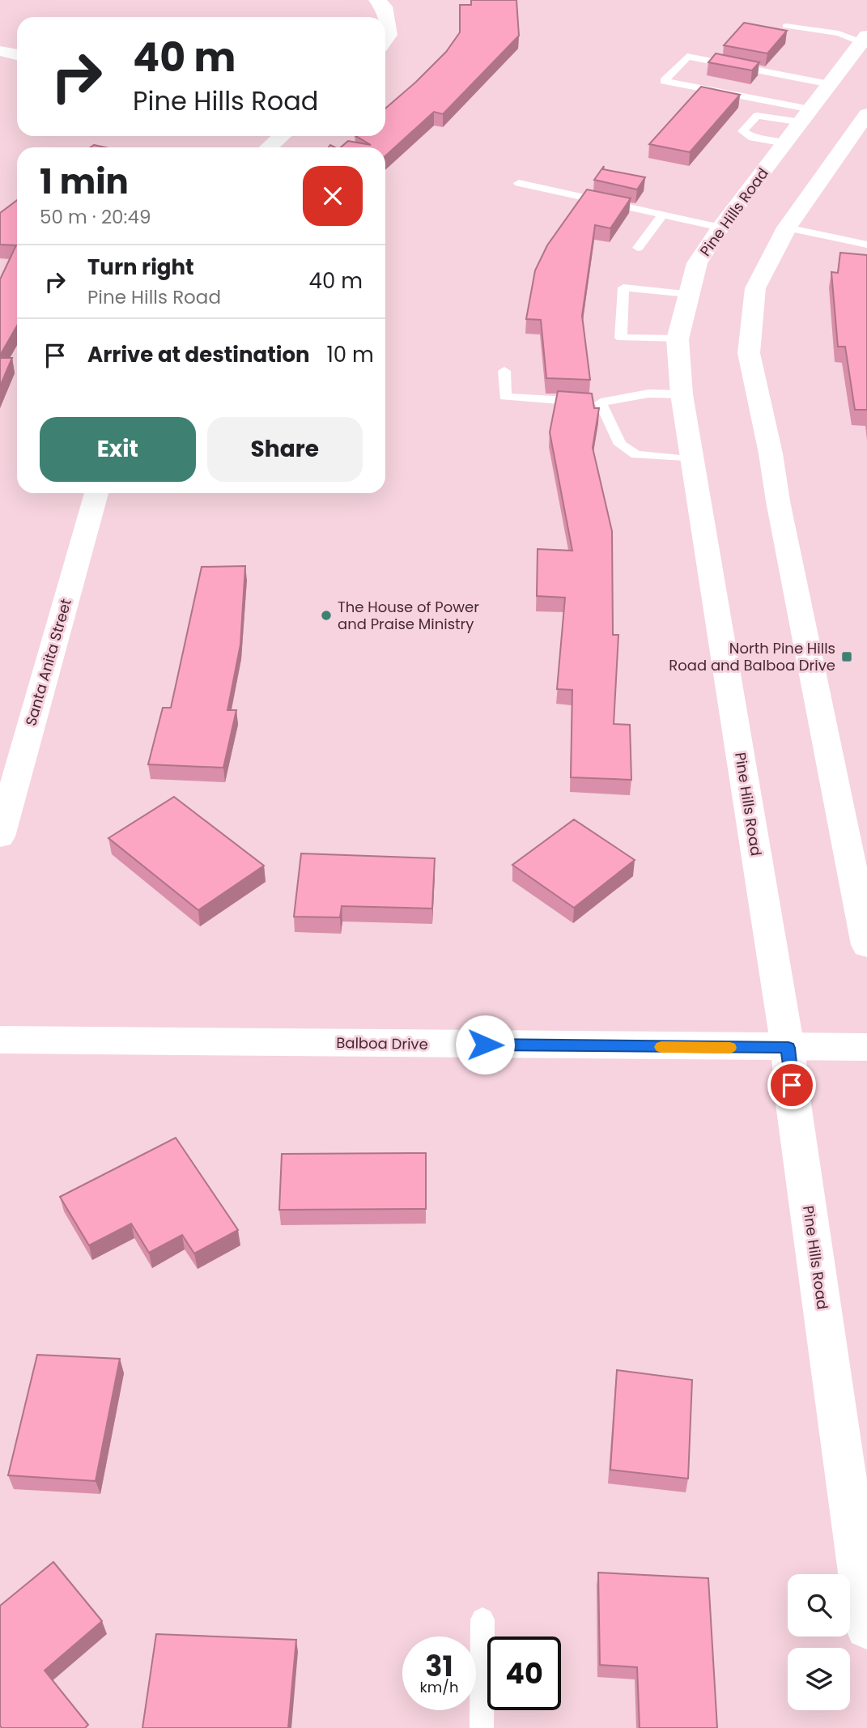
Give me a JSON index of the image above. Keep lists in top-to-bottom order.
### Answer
{
  "streets": {
    "main road": ["Pine Hills Road", "Santa Anita Street", "Balboa Drive"]
  },
  "crossings": [
    ["Pine Hills Road", "Balboa Drive"]
  ],
  "places": {
    "other": ["The House of Power and Praise Ministry"],
    "transit": ["North Pine Hills Road and Balboa Drive"]
  },
  "page": {
    "turn": ["40 m", "Pine Hills Road"],
    "heading": ["1 min", "50 m · 20:49"],
    "list": [
      {
        "name": "Turn right",
        "note": "Pine Hills Road",
        "value": "40 m"
      },
      {
        "name": "Arrive at destination",
        "value": "10 m"
      }
    ],
    "buttons": ["Exit", "Share"],
    "speed": "31 km/h",
    "limit": "40"
  }
}
